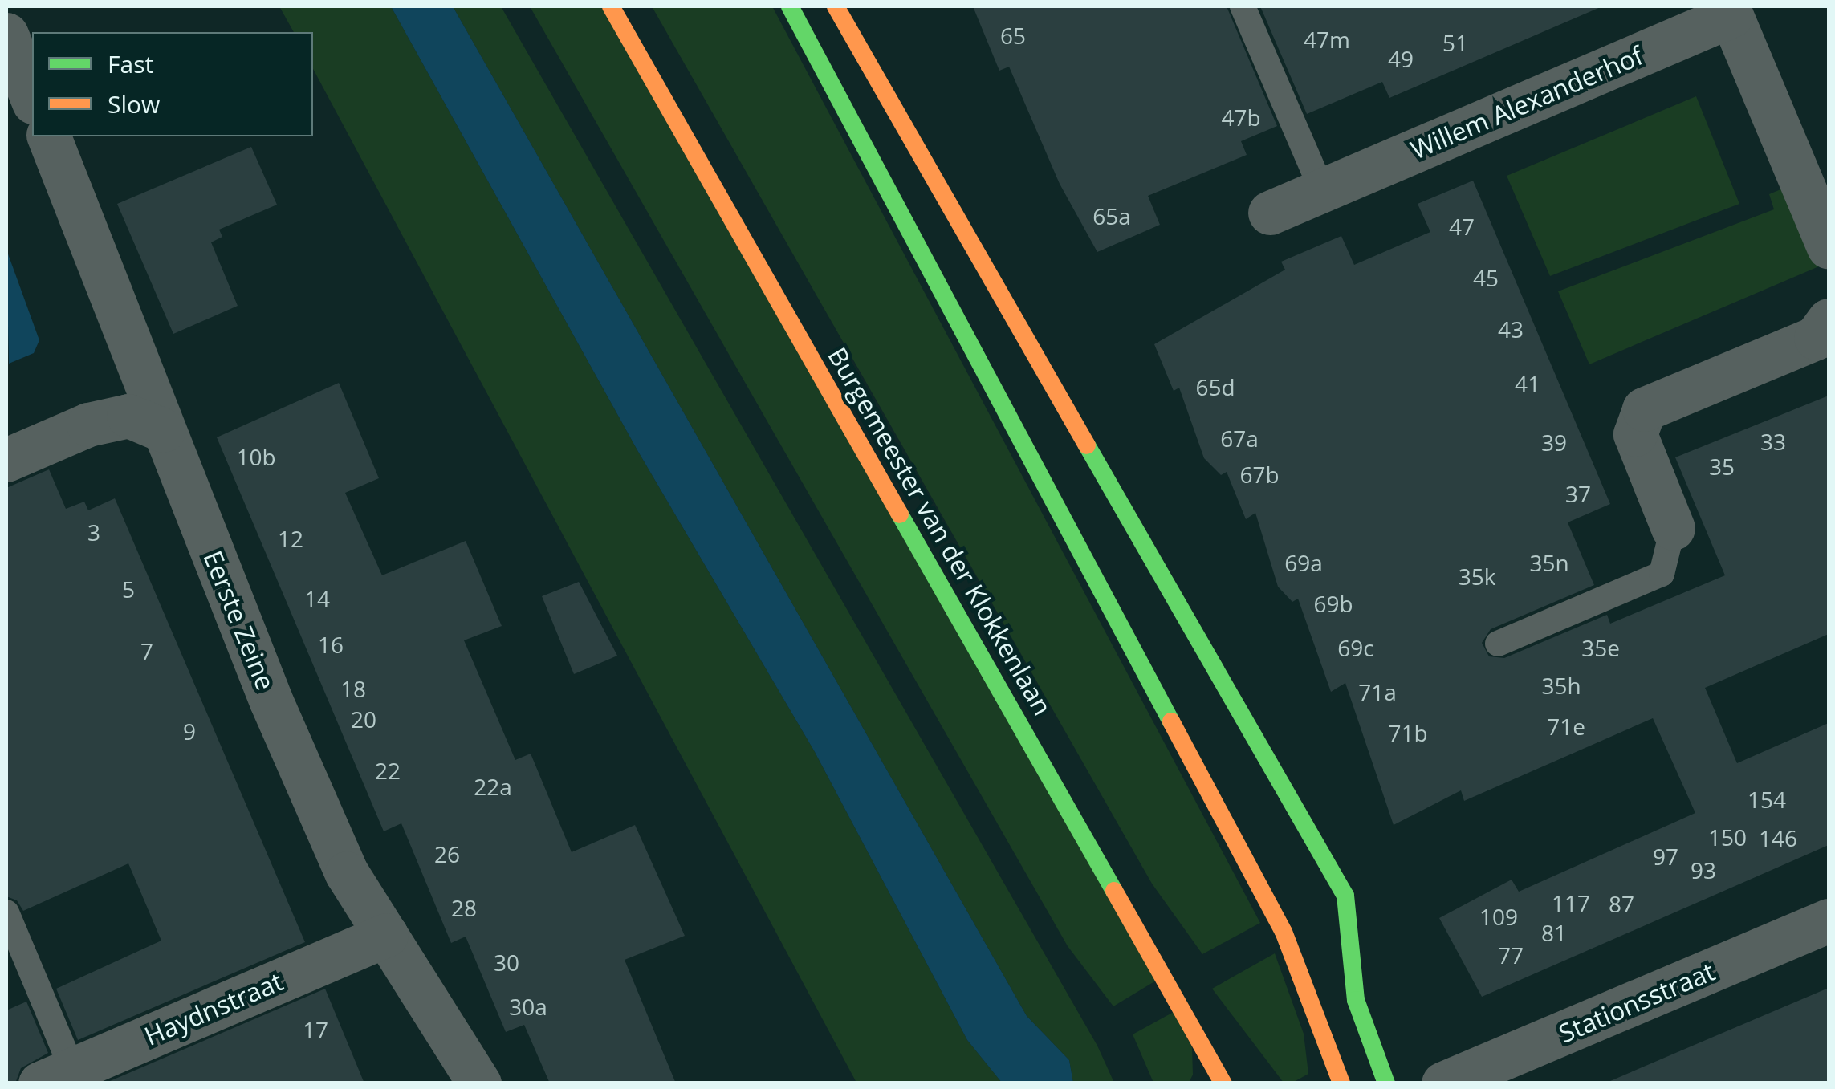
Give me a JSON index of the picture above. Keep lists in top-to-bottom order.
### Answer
{
  "streets": {
    "main road": ["Burgemeester van der Klokkenlaan"],
    "street": [
      "Willem Alexanderhof",
      "Eerste Zeine",
      "Stationsstraat",
      "Haydnstraat"
    ]
  },
  "crossings": [
    ["Eerste Zeine", "Haydnstraat"]
  ],
  "house_numbers": [
    "65",
    "47m",
    "51",
    "49",
    "47b",
    "65a",
    "47",
    "45",
    "43",
    "41",
    "65d",
    "67a",
    "33",
    "39",
    "10b",
    "35",
    "67b",
    "37",
    "3",
    "12",
    "69a",
    "35n",
    "35k",
    "5",
    "14",
    "69b",
    "16",
    "69c",
    "35e",
    "7",
    "35h",
    "18",
    "71a",
    "20",
    "71e",
    "9",
    "71b",
    "22",
    "22a",
    "154",
    "150",
    "146",
    "26",
    "97",
    "93",
    "117",
    "87",
    "28",
    "109",
    "81",
    "77",
    "30",
    "30a",
    "17"
  ],
  "legend": ["Fast", "Slow"]
}
